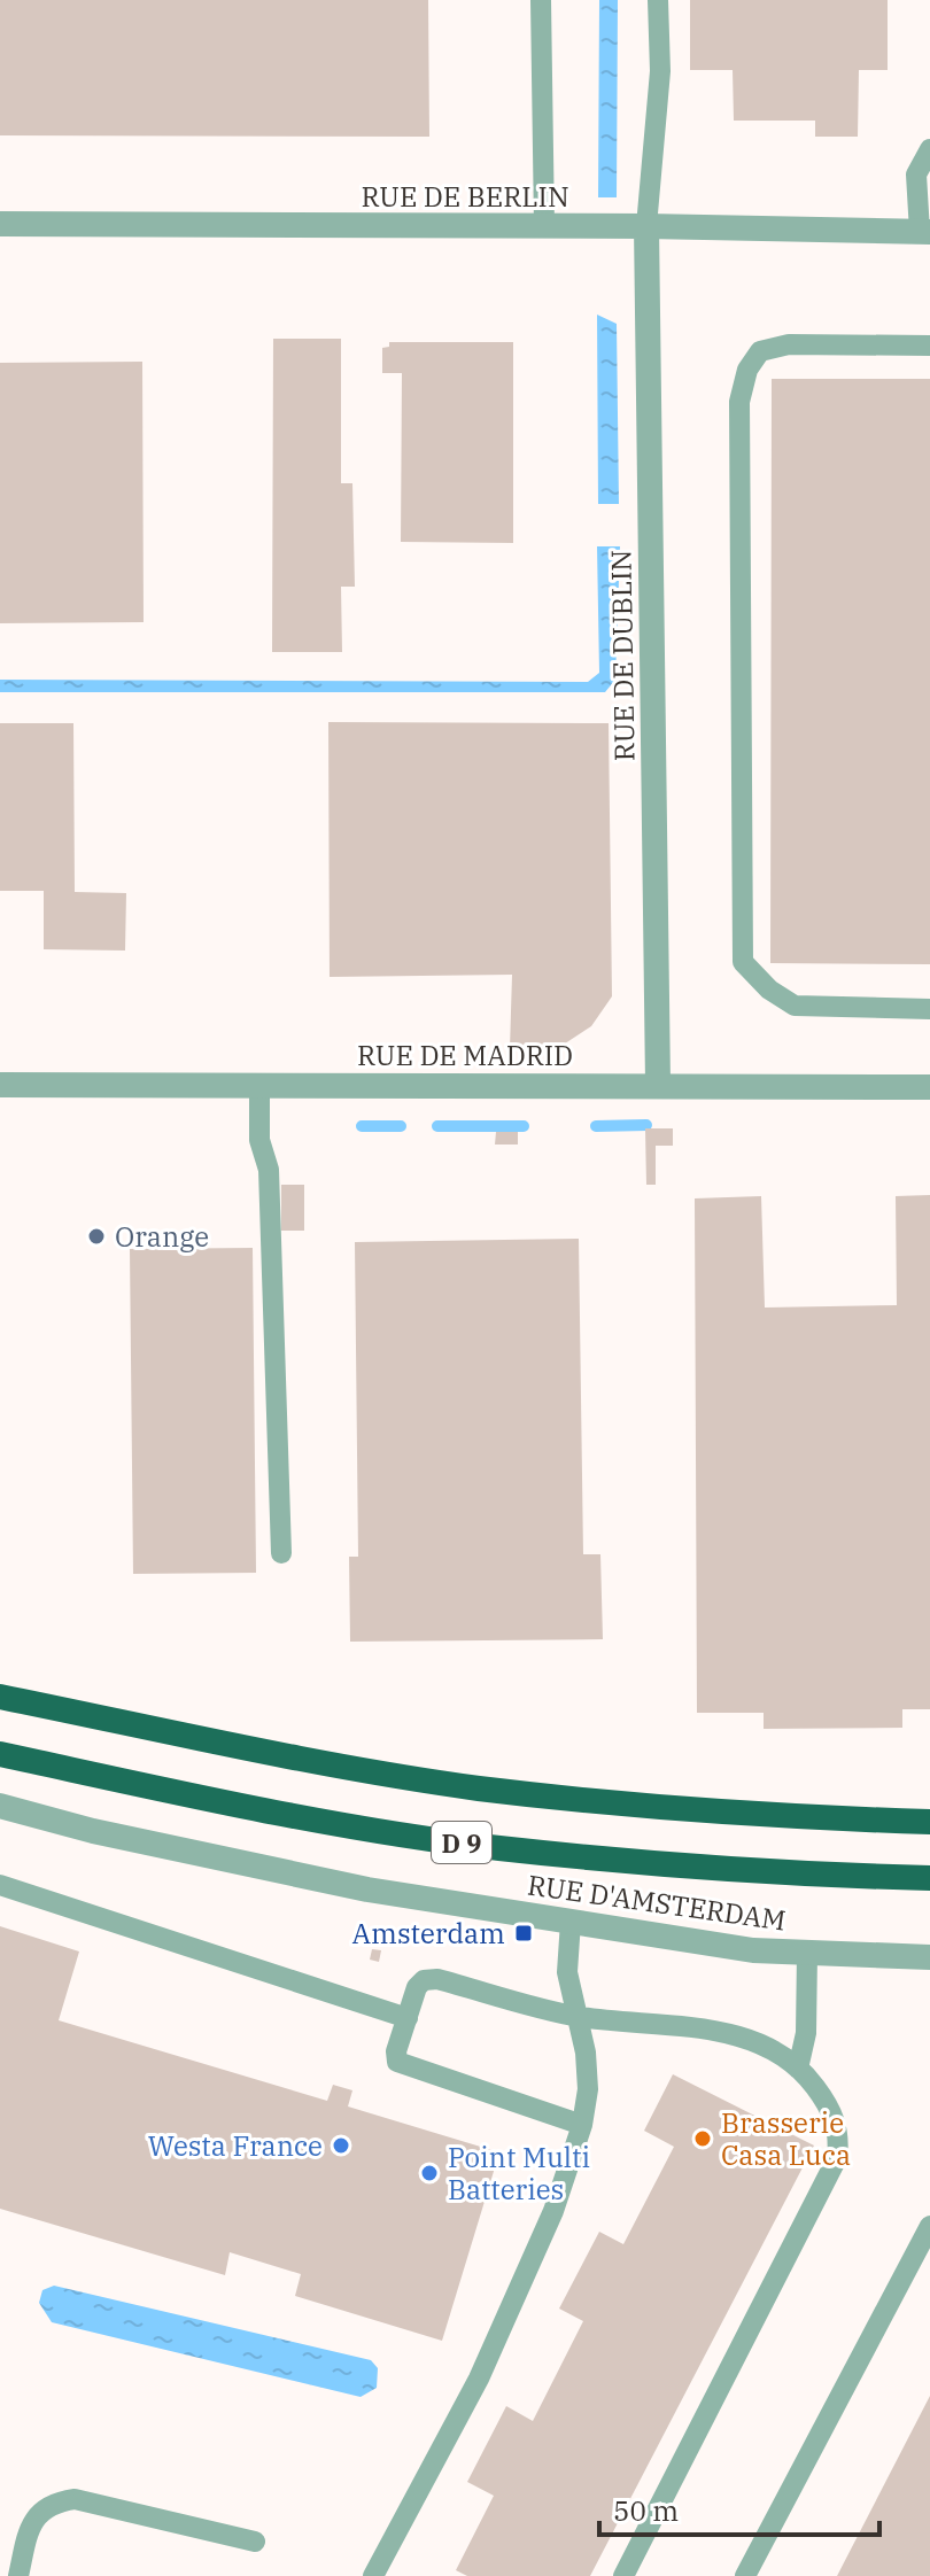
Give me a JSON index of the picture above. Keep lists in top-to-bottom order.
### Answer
{
  "streets": {
    "highway": ["D 9"],
    "street": [
      "RUE DE BERLIN",
      "RUE DE DUBLIN",
      "RUE DE MADRID",
      "RUE D'AMSTERDAM"
    ]
  },
  "crossings": [
    ["RUE DE BERLIN", "RUE DE DUBLIN"],
    ["RUE DE DUBLIN", "RUE DE MADRID"]
  ],
  "places": {
    "other": [
      "Orange",
      "Brasserie Casa Luca",
      "Westa France",
      "Point Multi Batteries"
    ],
    "transit": ["Amsterdam"]
  },
  "scale_bar": "50 m"
}
